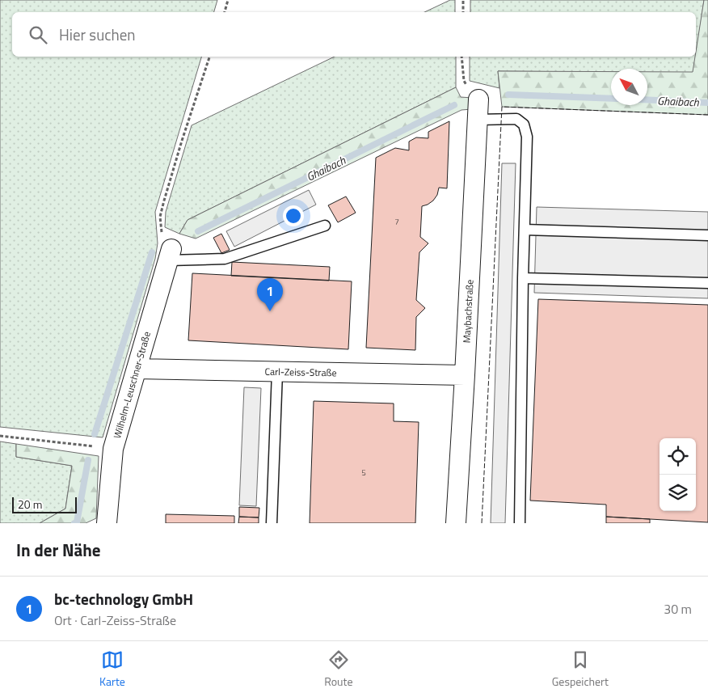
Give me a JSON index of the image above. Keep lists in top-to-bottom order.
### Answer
{
  "streets": {
    "street": ["Maybachstraße", "Carl-Zeiss-Straße", "Wilhelm-Leuschner-Straße"]
  },
  "crossings": [
    ["Maybachstraße", "Carl-Zeiss-Straße"],
    ["Carl-Zeiss-Straße", "Wilhelm-Leuschner-Straße"]
  ],
  "water": ["Ghaibach"],
  "house_numbers": ["7", "5"],
  "scale_bar": "20 m",
  "north": "top left",
  "page": {
    "search": "Hier suchen",
    "pins": "1",
    "scale": "20 m",
    "heading": "In der Nähe",
    "list": [
      {
        "mark": "1",
        "name": "bc-technology GmbH",
        "note": "Ort · Carl-Zeiss-Straße",
        "value": "30 m"
      }
    ],
    "nav": ["Karte", "Route", "Gespeichert"]
  }
}
